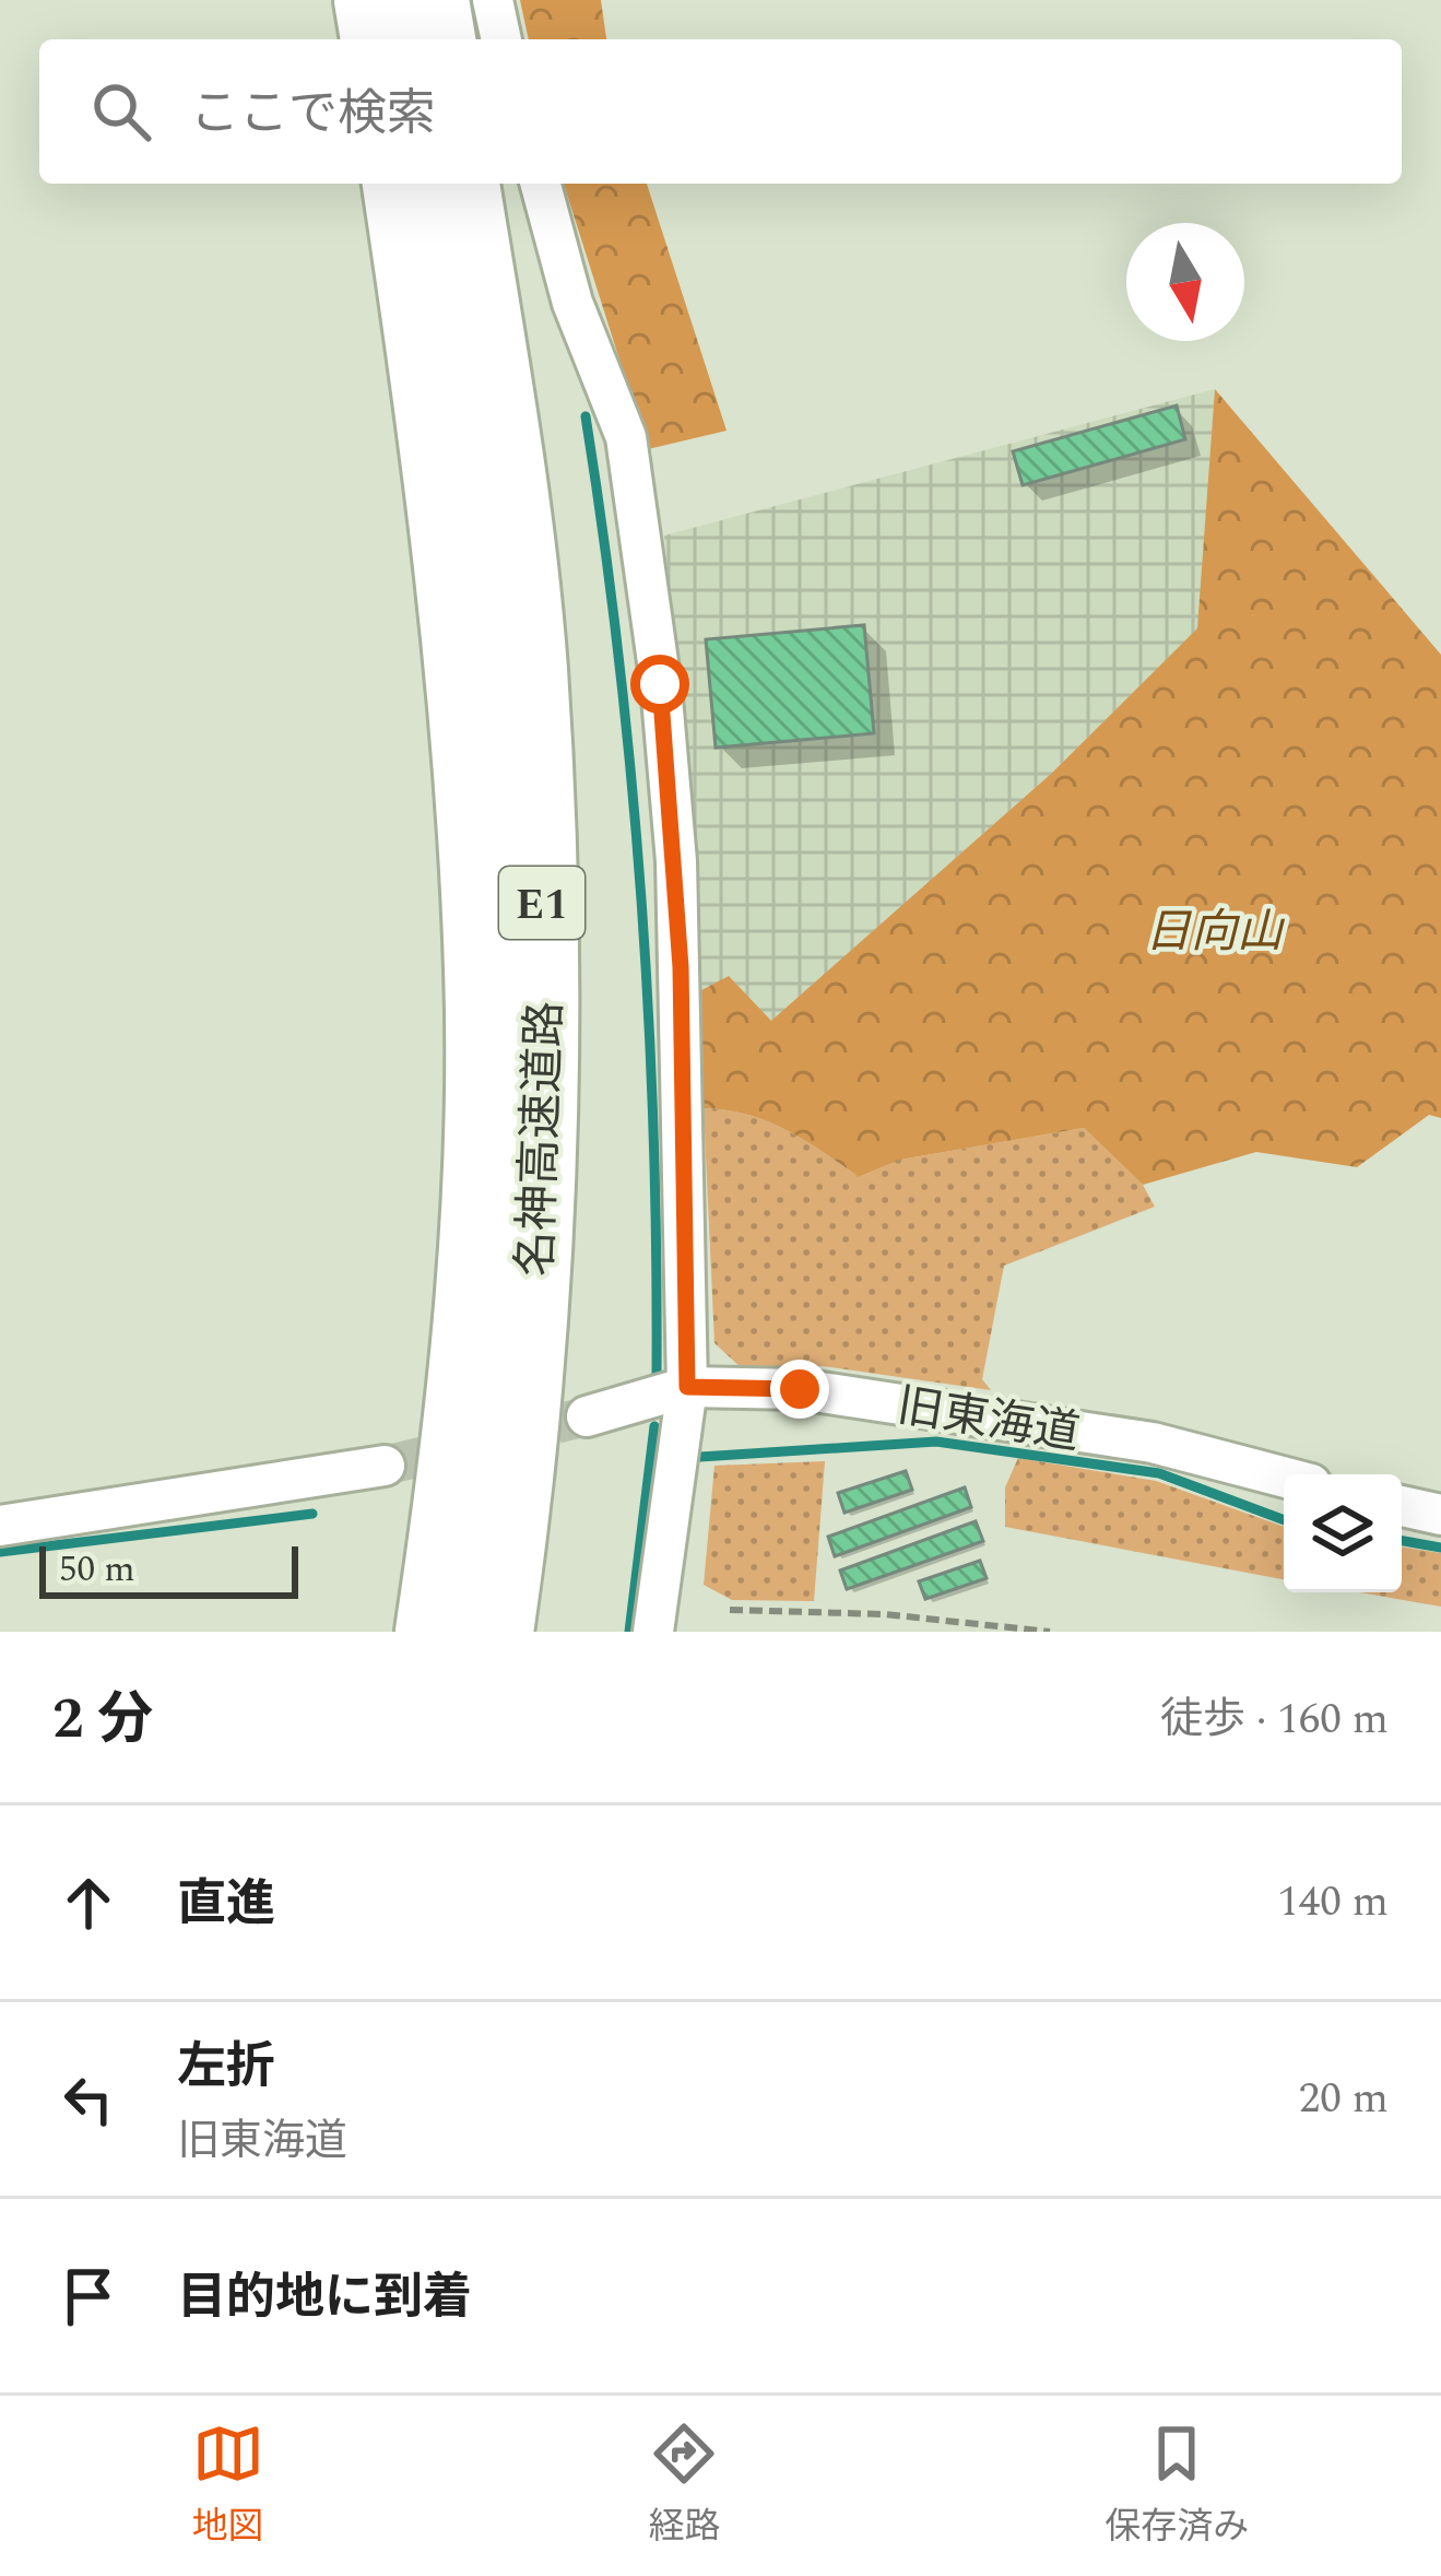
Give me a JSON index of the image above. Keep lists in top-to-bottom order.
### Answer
{
  "streets": {
    "highway": ["E1", "名神高速道路"],
    "street": ["旧東海道"]
  },
  "parks": ["日向山"],
  "scale_bar": "50 m",
  "north": "bottom",
  "page": {
    "search": "ここで検索",
    "scale": "50 m",
    "heading": ["2 分", "徒歩 · 160 m"],
    "list": [
      ["直進", "140 m"],
      ["左折", "旧東海道", "20 m"],
      "目的地に到着"
    ],
    "nav": ["地図", "経路", "保存済み"]
  }
}
